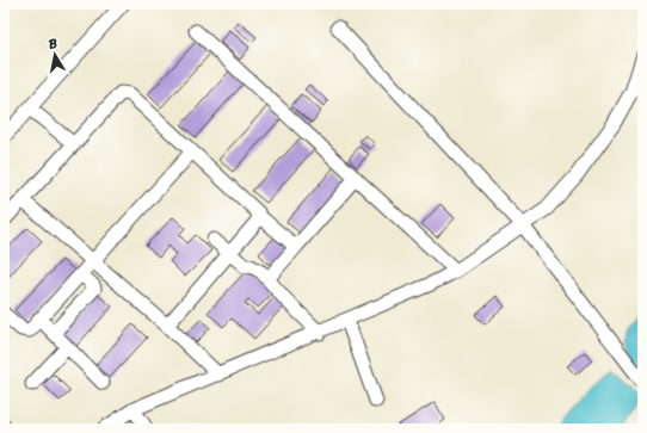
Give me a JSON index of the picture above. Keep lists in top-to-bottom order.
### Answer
{
  "north": "top"
}
